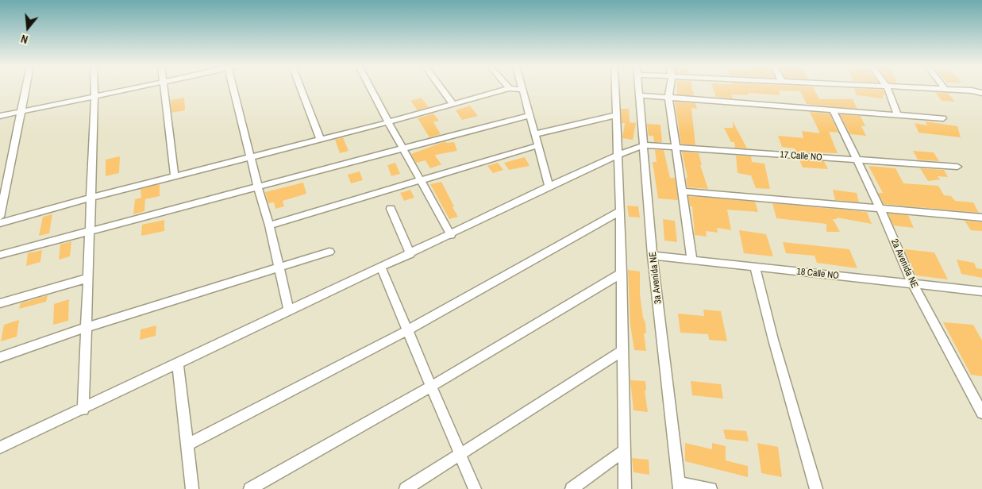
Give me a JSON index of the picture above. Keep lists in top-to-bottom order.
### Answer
{
  "streets": {
    "street": [
      "17 Calle NO",
      "2a Avenida NE",
      "18 Calle NO",
      "3a Avenida NE"
    ]
  },
  "crossings": [
    ["17 Calle NO", "2a Avenida NE"],
    ["17 Calle NO", "3a Avenida NE"],
    ["2a Avenida NE", "18 Calle NO"],
    ["18 Calle NO", "3a Avenida NE"]
  ],
  "north": "bottom"
}
